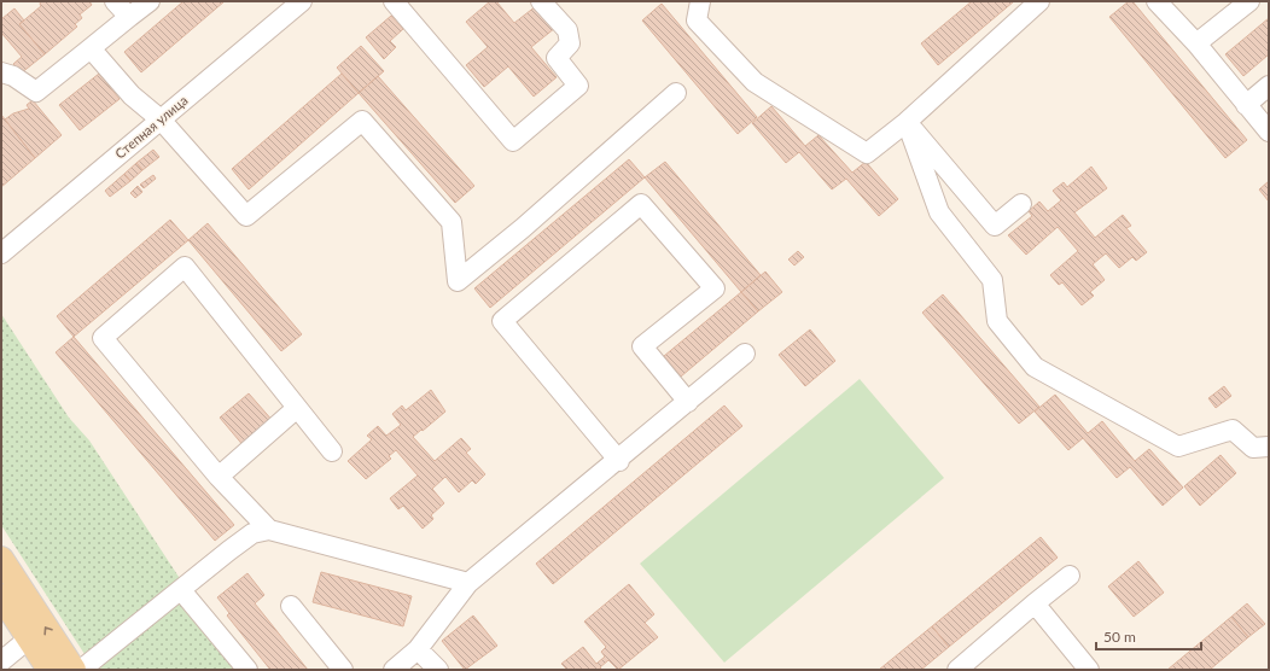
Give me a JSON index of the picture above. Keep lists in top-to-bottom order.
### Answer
{
  "streets": {
    "street": ["Степная улица"]
  },
  "scale_bar": "50 m"
}
